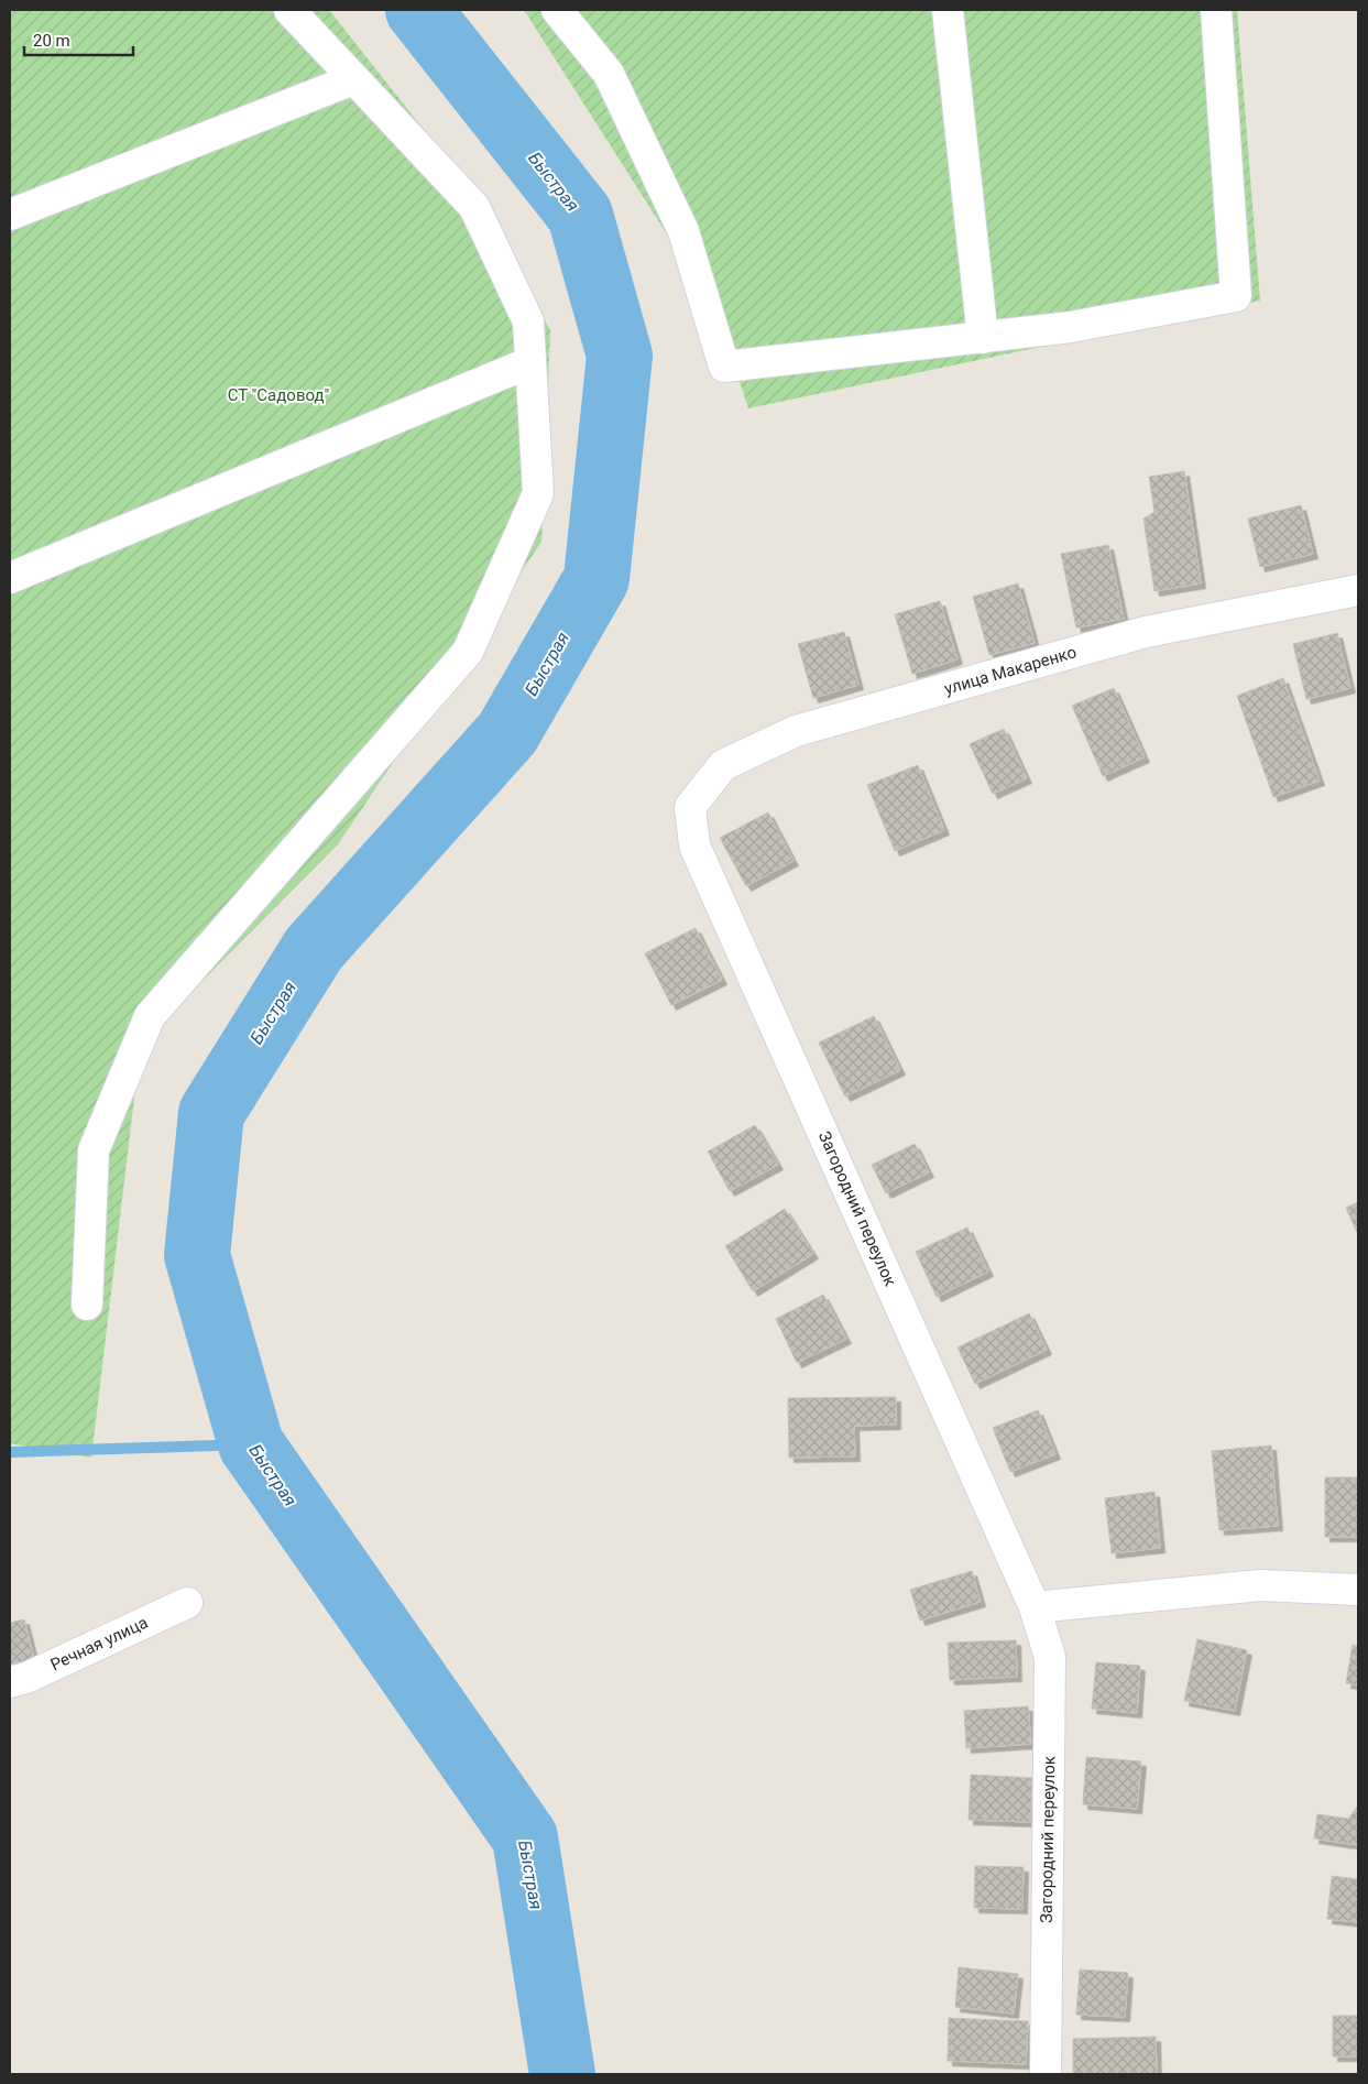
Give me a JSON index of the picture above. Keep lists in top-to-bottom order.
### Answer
{
  "streets": {
    "street": ["улица Макаренко", "Загородний переулок", "Речная улица"]
  },
  "crossings": [
    ["улица Макаренко", "Загородний переулок"]
  ],
  "water": ["Быстрая"],
  "parks": ["СТ \"Садовод\""],
  "scale_bar": "20 m"
}
